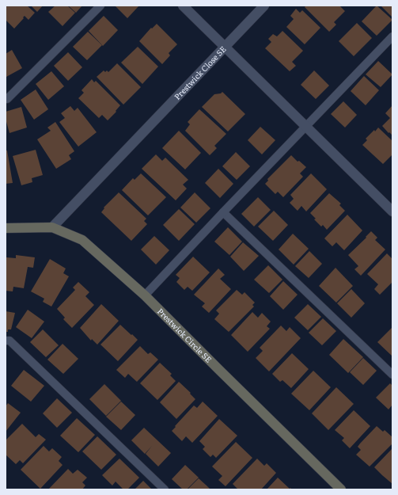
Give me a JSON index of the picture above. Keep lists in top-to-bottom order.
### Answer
{
  "streets": {
    "street": ["Prestwick Close SE", "Prestwick Circle SE"]
  },
  "crossings": [
    ["Prestwick Close SE", "Prestwick Circle SE"]
  ]
}
